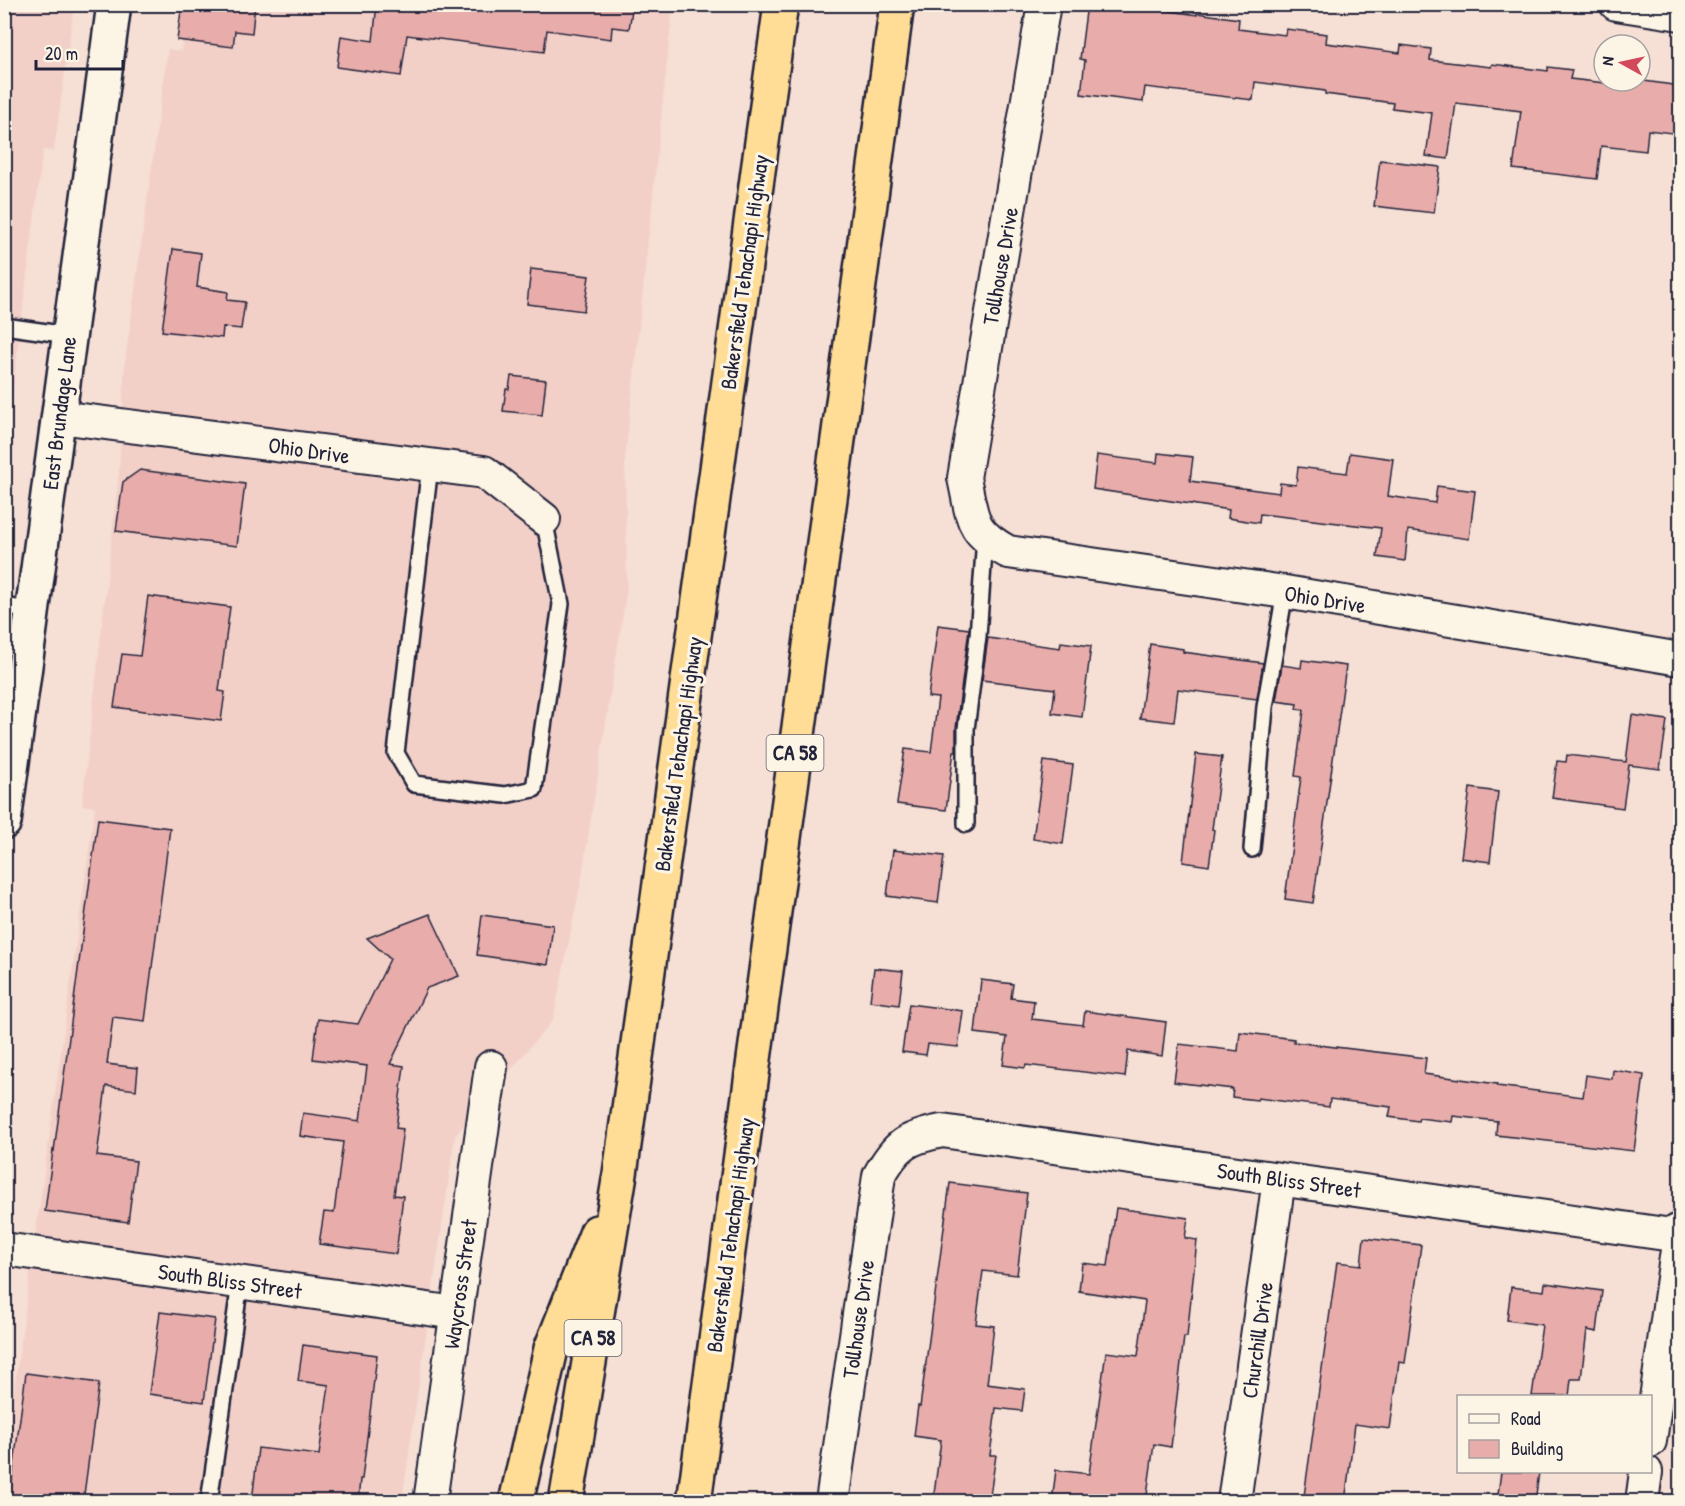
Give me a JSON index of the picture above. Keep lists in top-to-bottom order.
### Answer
{
  "streets": {
    "highway": ["Bakersfield Tehachapi Highway", "CA 58"],
    "main road": ["East Brundage Lane"],
    "street": [
      "Tollhouse Drive",
      "Ohio Drive",
      "South Bliss Street",
      "Waycross Street",
      "Churchill Drive"
    ]
  },
  "crossings": [
    ["Tollhouse Drive", "Ohio Drive"],
    ["Tollhouse Drive", "South Bliss Street"],
    ["East Brundage Lane", "Ohio Drive"],
    ["South Bliss Street", "Waycross Street"],
    ["South Bliss Street", "Churchill Drive"]
  ],
  "legend": ["Road", "Building"],
  "scale_bar": "20 m",
  "north": "left"
}
